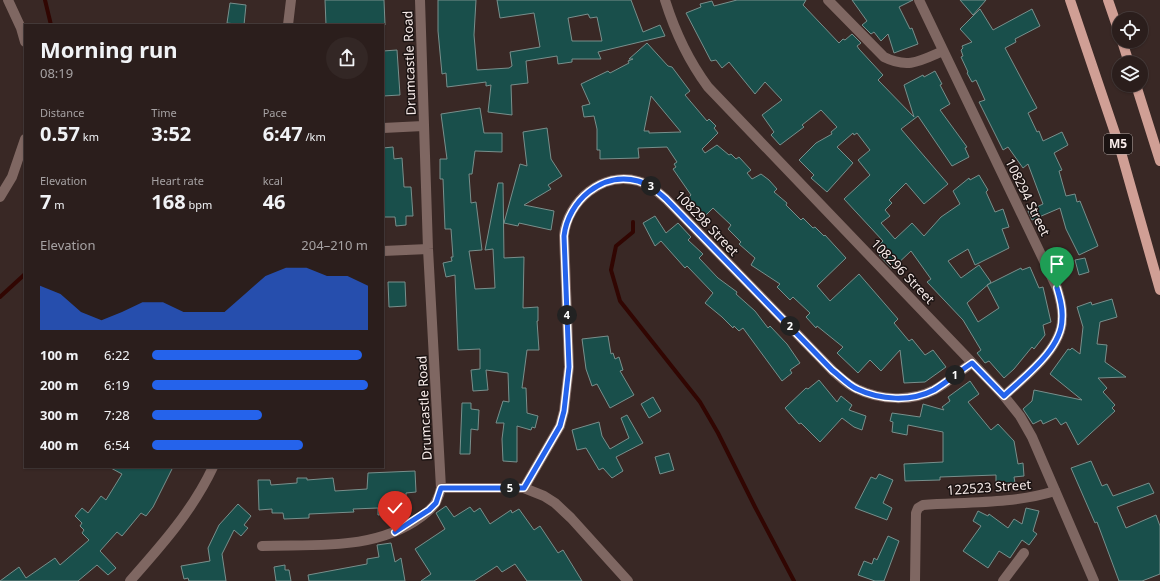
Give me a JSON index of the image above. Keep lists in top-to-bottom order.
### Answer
{
  "streets": {
    "main road": ["M5"],
    "street": [
      "Drumcastle Road",
      "108294 Street",
      "108298 Street",
      "108296 Street",
      "122523 Street"
    ]
  },
  "crossings": [
    ["108294 Street", "108296 Street"],
    ["108298 Street", "108296 Street"],
    ["108296 Street", "122523 Street"]
  ],
  "page": {
    "heading": ["Morning run", "08:19"],
    "stats": [
      ["Distance", "0.57 km"],
      ["Time", "3:52"],
      ["Pace", "6:47 /km"],
      ["Elevation", "7 m"],
      ["Heart rate", "168 bpm"],
      ["kcal", "46"]
    ],
    "pins": [
      "3",
      "4",
      "2",
      "1",
      "5"
    ],
    "chart": ["Elevation", "204–210 m"],
    "list": [
      {
        "name": "100 m",
        "note": "6:22"
      },
      {
        "name": "200 m",
        "note": "6:19"
      },
      {
        "name": "300 m",
        "note": "7:28"
      },
      {
        "name": "400 m",
        "note": "6:54"
      }
    ]
  }
}
